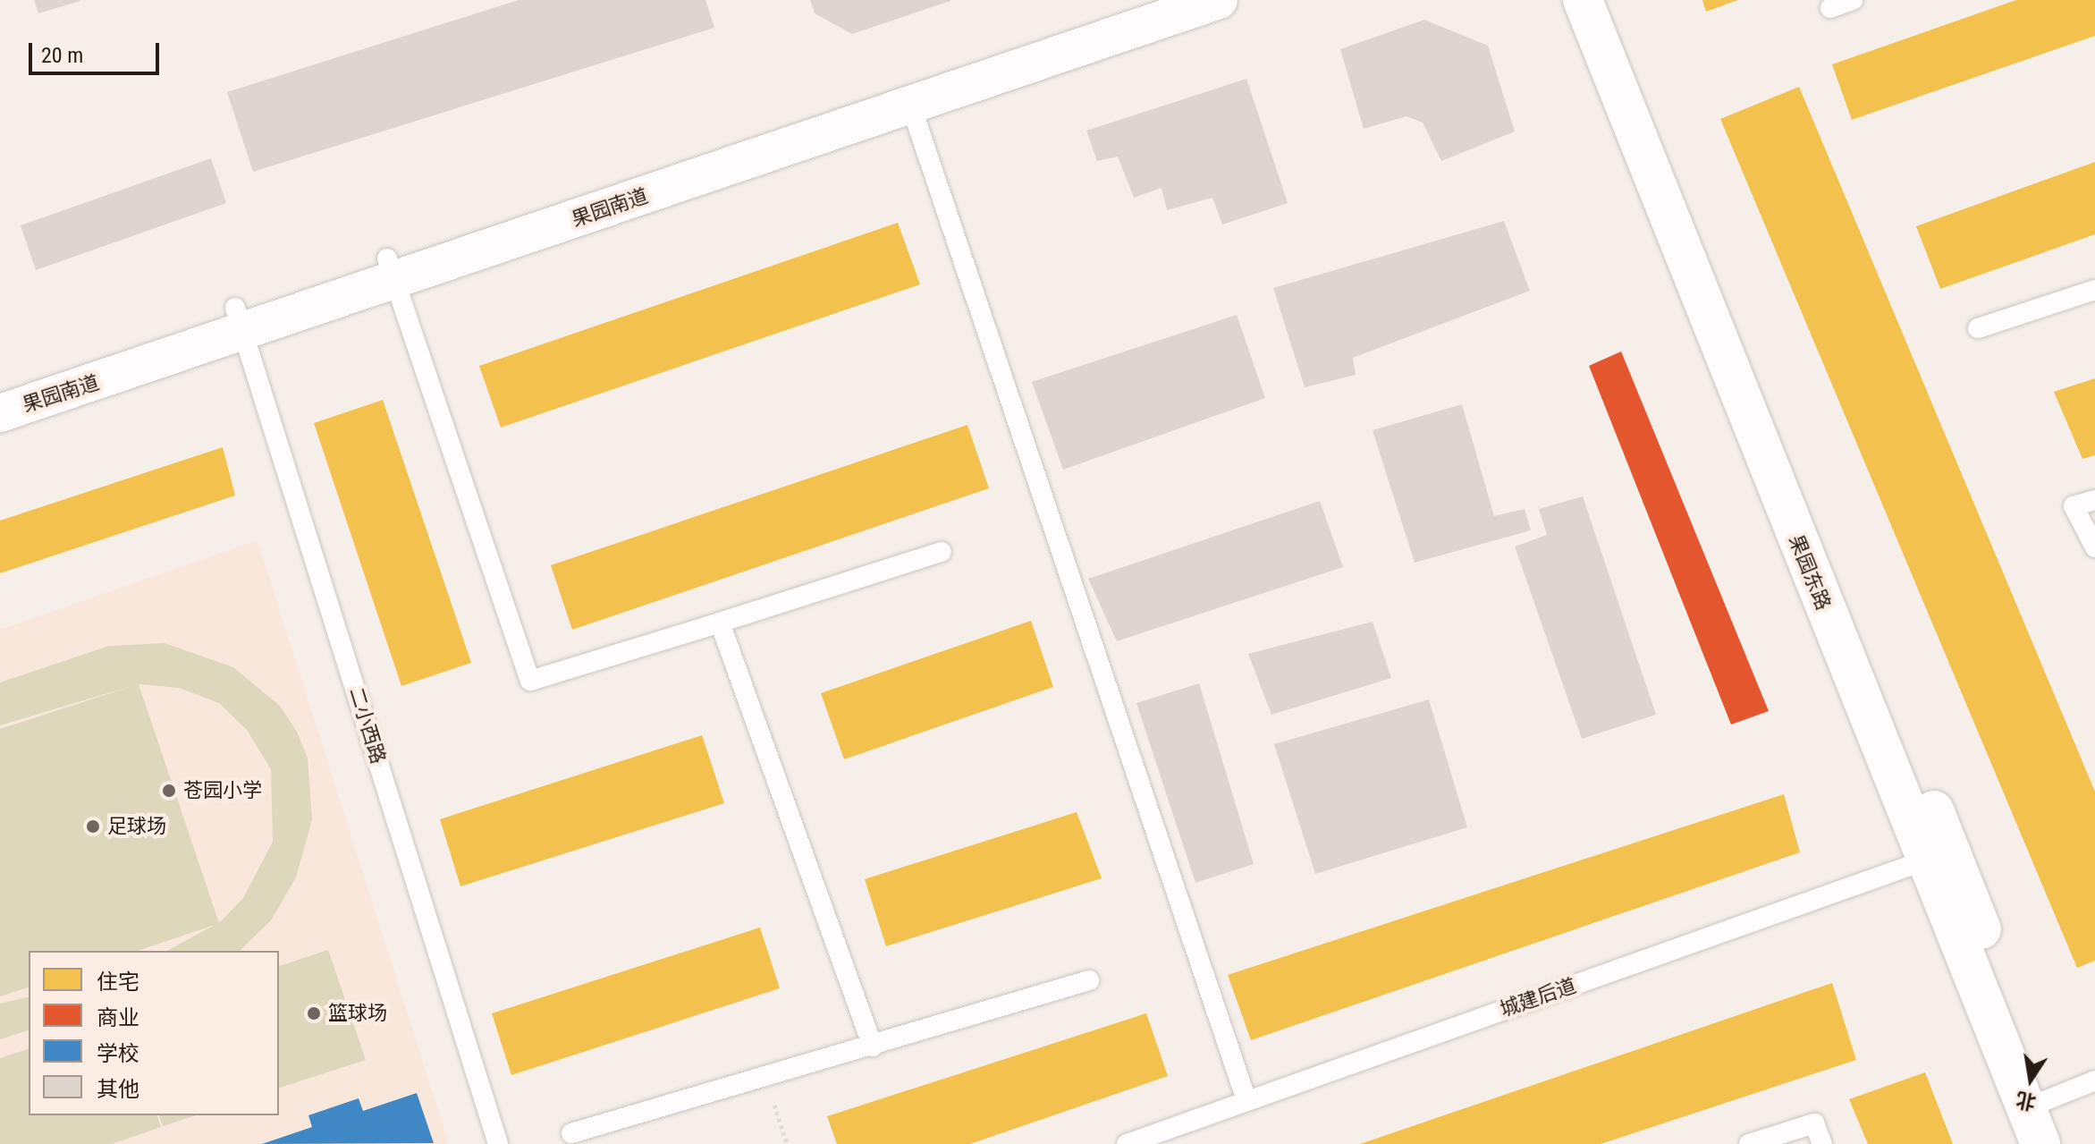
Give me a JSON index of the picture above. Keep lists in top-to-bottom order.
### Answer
{
  "streets": {
    "street": ["果园南道", "果园东路"],
    "lane": ["二小西路", "城建后道"]
  },
  "crossings": [
    ["果园南道", "二小西路"],
    ["果园东路", "城建后道"]
  ],
  "places": ["苍园小学", "足球场", "篮球场"],
  "legend": [
    "住宅",
    "商业",
    "学校",
    "其他"
  ],
  "scale_bar": "20 m",
  "north": "bottom"
}
